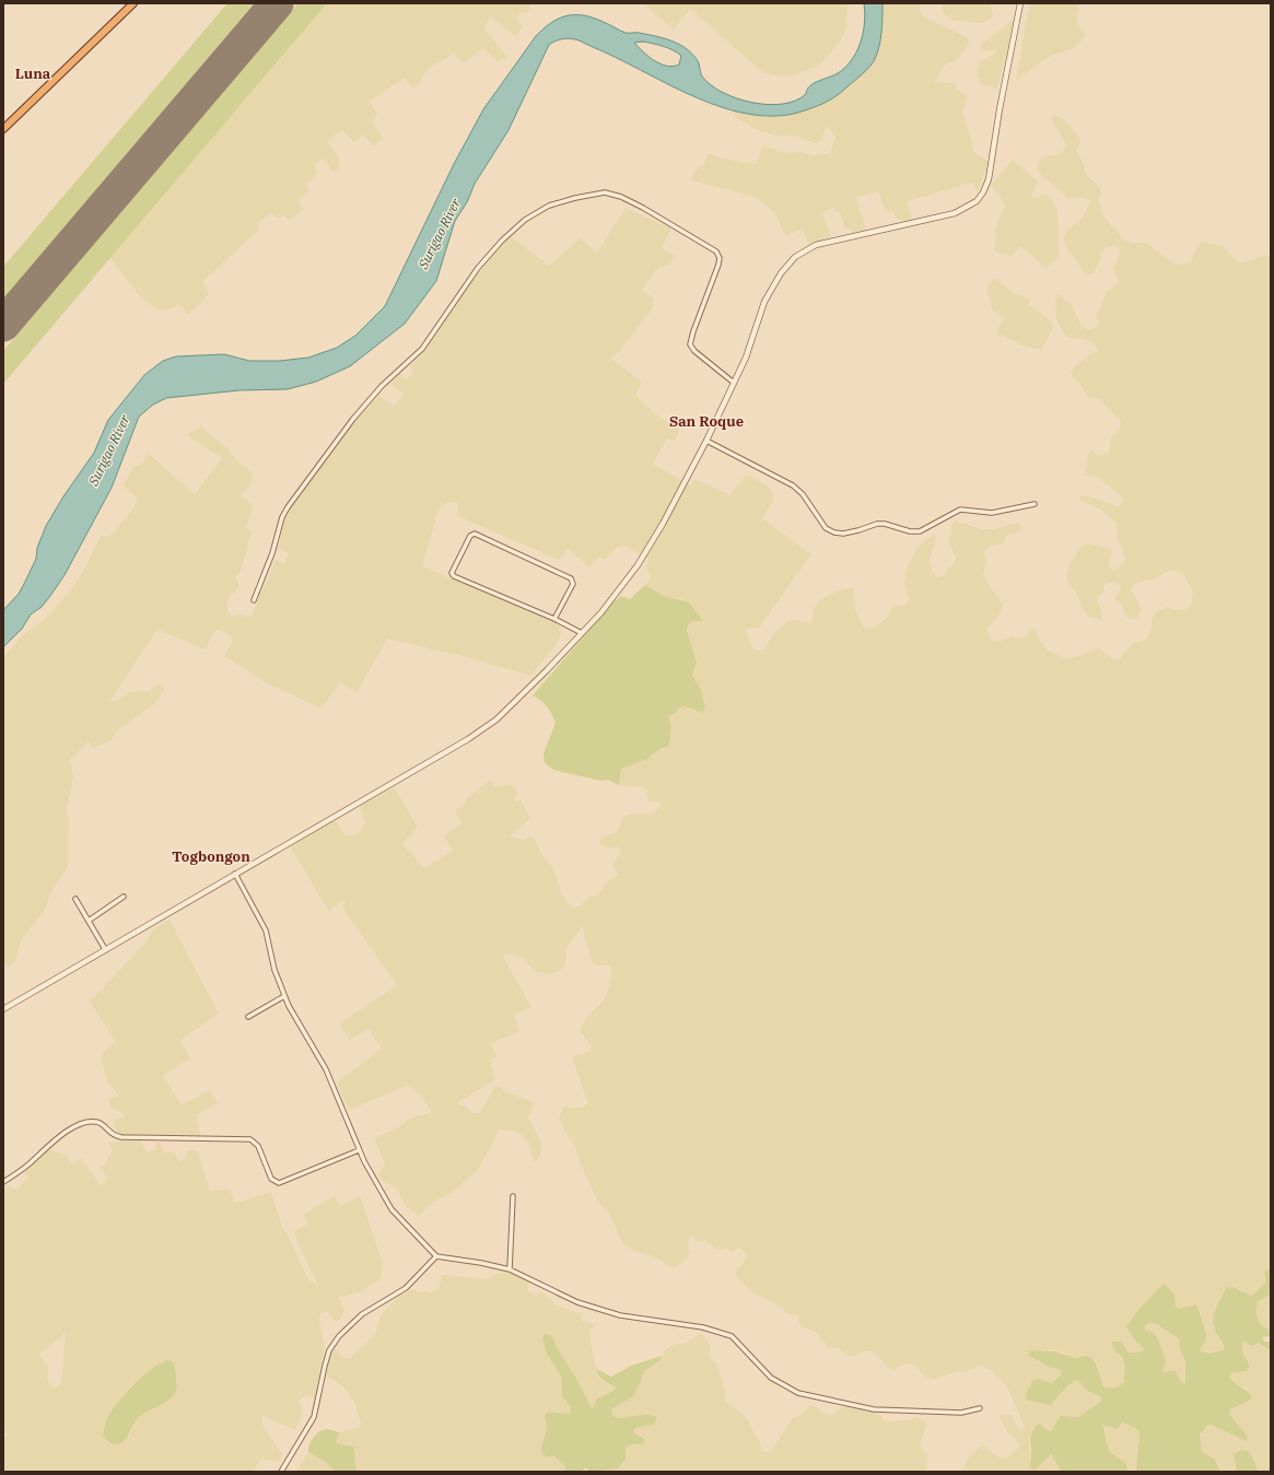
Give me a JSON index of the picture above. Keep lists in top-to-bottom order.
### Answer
{
  "districts": ["Luna", "San Roque", "Togbongon"],
  "water": ["Surigao River"]
}
